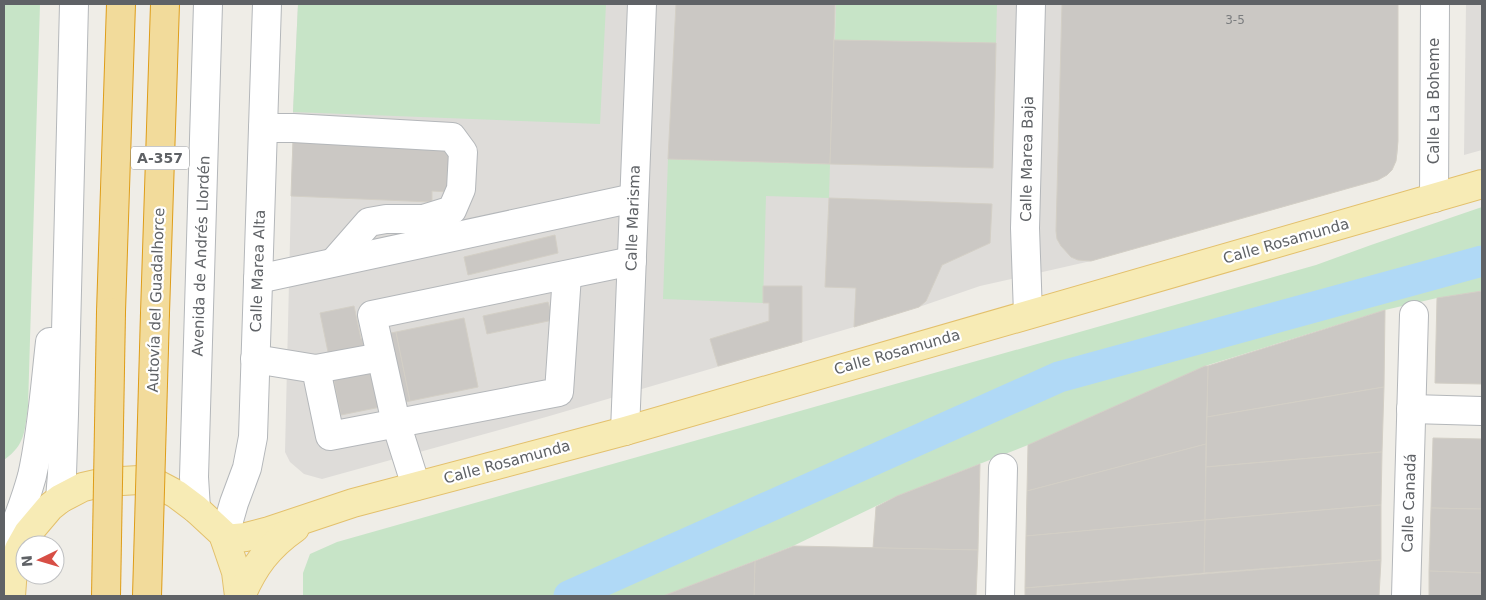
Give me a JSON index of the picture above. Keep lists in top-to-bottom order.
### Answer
{
  "streets": {
    "highway": ["A-357", "Autovía del Guadalhorce"],
    "main road": ["Calle Rosamunda"],
    "street": [
      "Calle La Boheme",
      "Calle Marea Baja",
      "Calle Marisma",
      "Avenida de Andrés Llordén",
      "Calle Marea Alta",
      "Calle Canadá"
    ]
  },
  "crossings": [
    ["Calle La Boheme", "Calle Rosamunda"],
    ["Calle Marea Baja", "Calle Rosamunda"],
    ["Calle Marisma", "Calle Rosamunda"],
    ["Calle Rosamunda", "Calle Marea Alta"]
  ],
  "house_numbers": ["3-5"],
  "north": "left"
}
